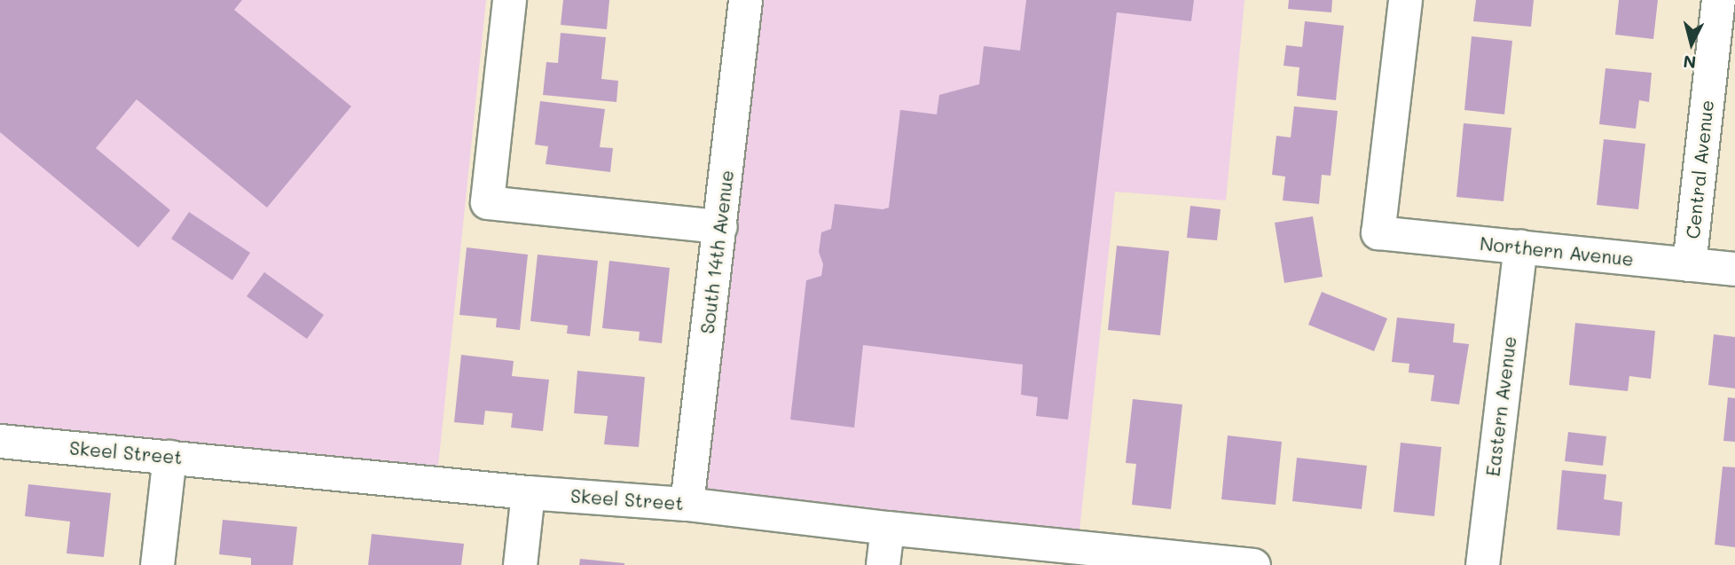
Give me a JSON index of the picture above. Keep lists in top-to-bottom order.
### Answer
{
  "streets": {
    "street": [
      "Central Avenue",
      "Northern Avenue",
      "South 14th Avenue",
      "Eastern Avenue",
      "Skeel Street"
    ]
  },
  "crossings": [
    ["Central Avenue", "Northern Avenue"],
    ["Northern Avenue", "Eastern Avenue"],
    ["South 14th Avenue", "Skeel Street"]
  ],
  "north": "bottom"
}
